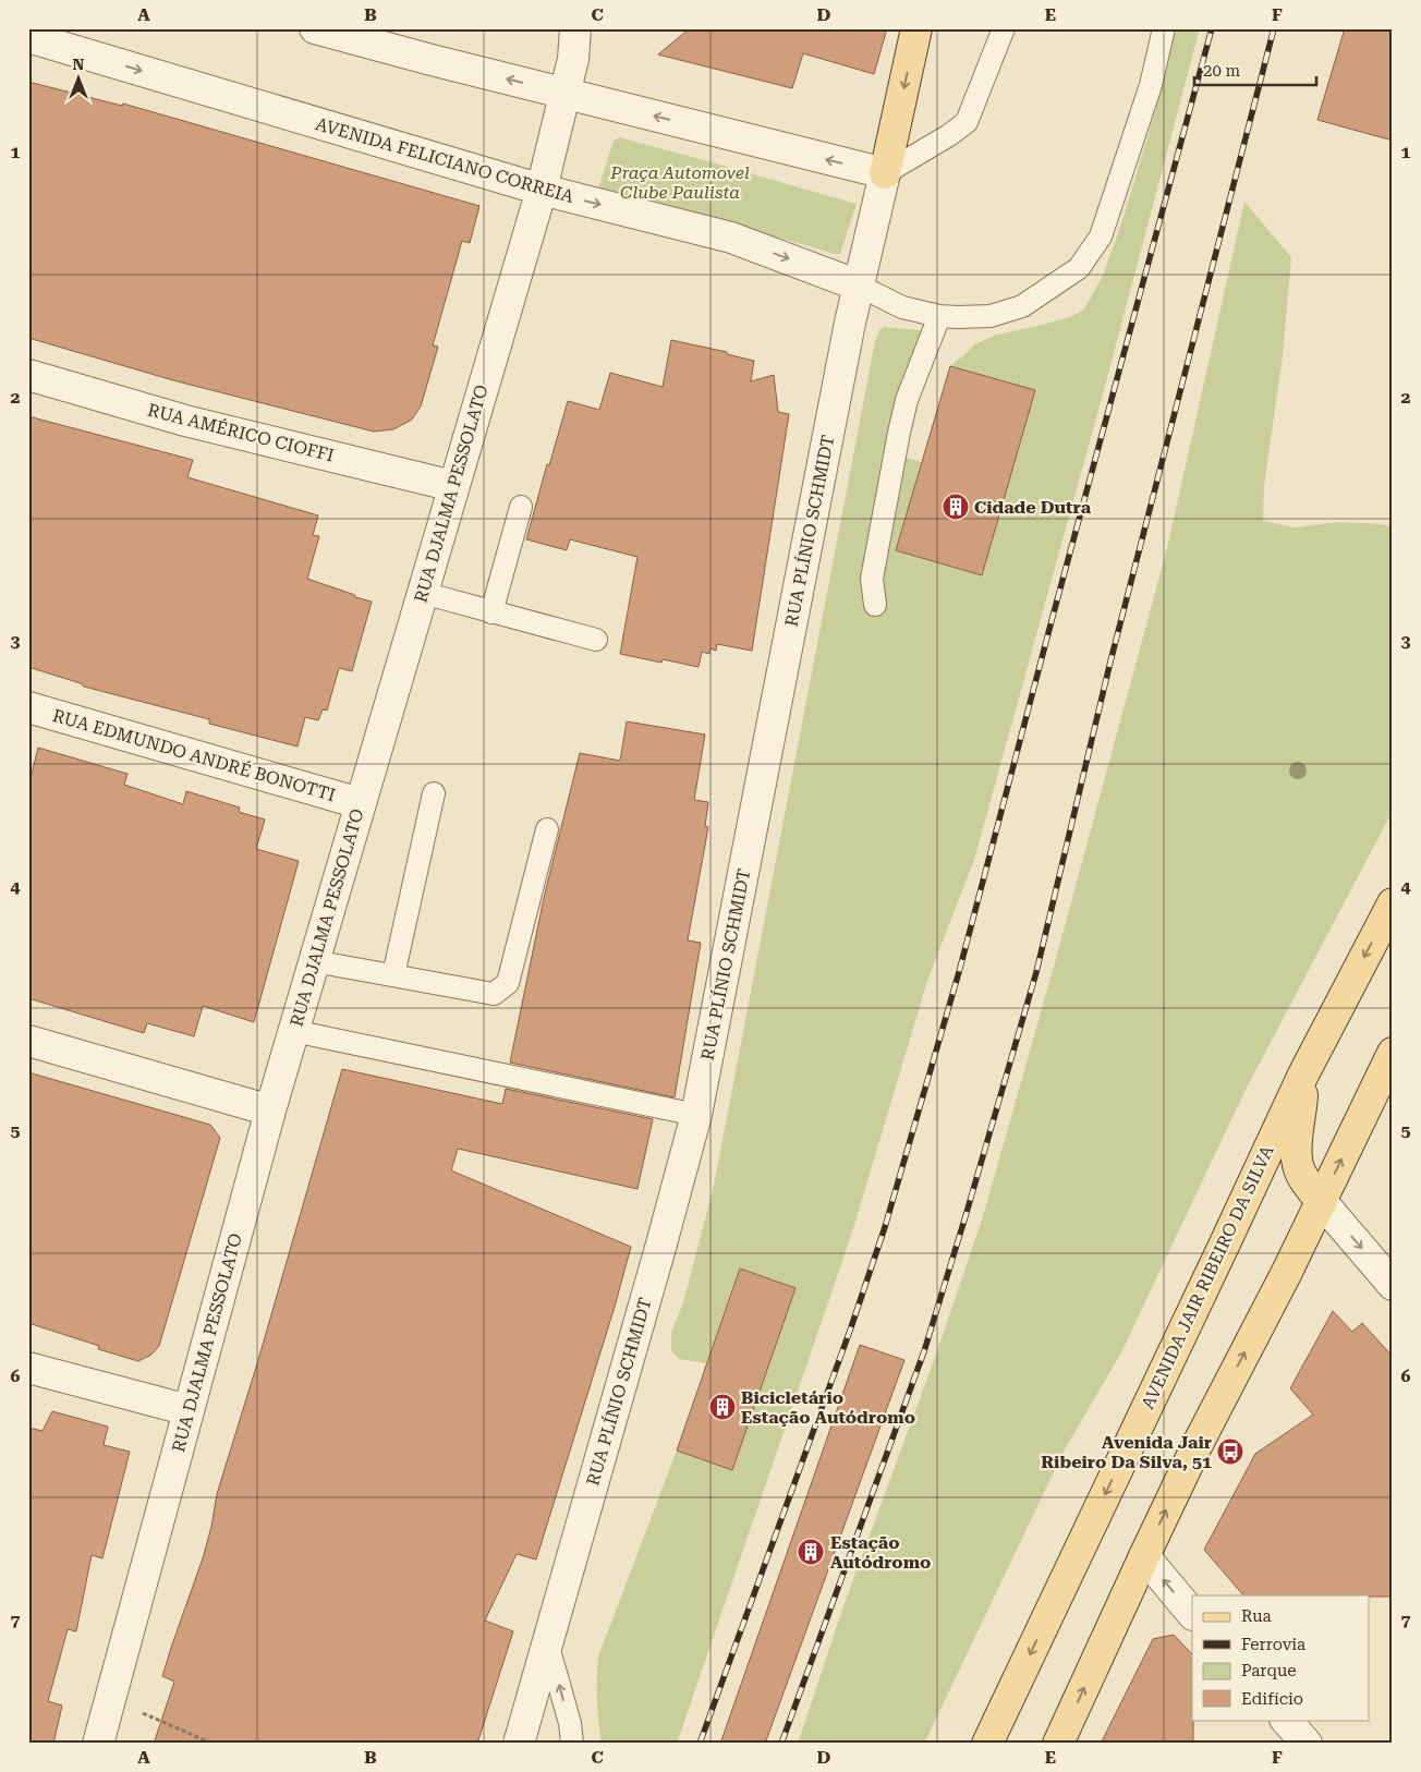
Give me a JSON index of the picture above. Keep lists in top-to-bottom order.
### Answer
{
  "streets": {
    "main road": ["AVENIDA JAIR RIBEIRO DA SILVA"],
    "street": [
      "AVENIDA FELICIANO CORREIA",
      "RUA AMÉRICO CIOFFI",
      "RUA DJALMA PESSOLATO",
      "RUA PLÍNIO SCHMIDT",
      "RUA EDMUNDO ANDRÉ BONOTTI"
    ]
  },
  "crossings": [
    ["AVENIDA FELICIANO CORREIA", "RUA DJALMA PESSOLATO"],
    ["AVENIDA FELICIANO CORREIA", "RUA PLÍNIO SCHMIDT"],
    ["RUA AMÉRICO CIOFFI", "RUA DJALMA PESSOLATO"],
    ["RUA DJALMA PESSOLATO", "RUA EDMUNDO ANDRÉ BONOTTI"]
  ],
  "parks": ["Praça Automovel Clube Paulista"],
  "places": {
    "building": ["Cidade Dutra", "Bicicletário Estação Autódromo", "Estação Autódromo"],
    "bus stop": ["Avenida Jair Ribeiro Da Silva, 51"]
  },
  "legend": [
    "Rua",
    "Ferrovia",
    "Parque",
    "Edifício"
  ],
  "scale_bar": "20 m",
  "north": "top",
  "grid": {
    "columns": [
      "A",
      "B",
      "C",
      "D",
      "E",
      "F"
    ],
    "rows": [
      "1",
      "2",
      "3",
      "4",
      "5",
      "6",
      "7"
    ]
  }
}
